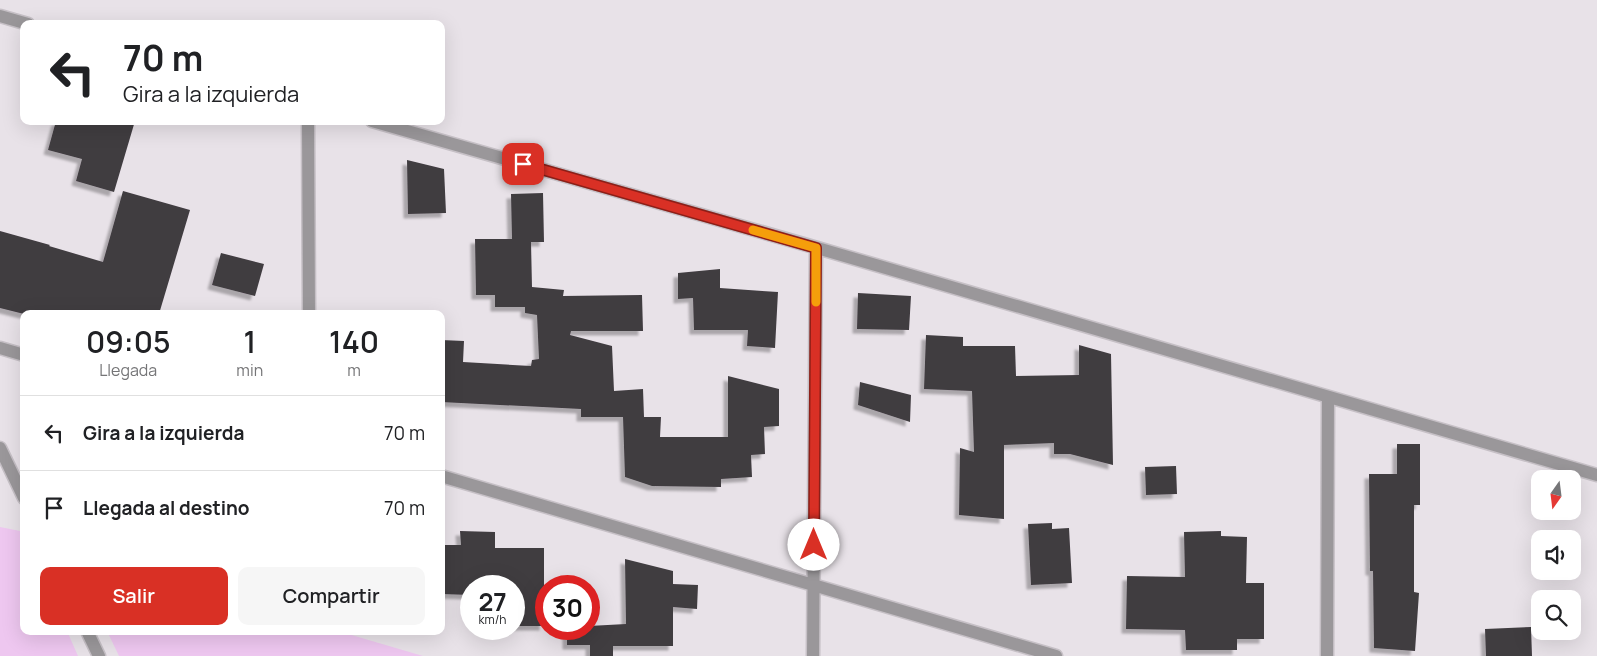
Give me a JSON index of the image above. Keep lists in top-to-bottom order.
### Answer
{
  "north": "bottom",
  "page": {
    "turn": ["70 m", "Gira a la izquierda"],
    "eta": [
      "09:05",
      "Llegada",
      "1",
      "min",
      "140",
      "m"
    ],
    "list": [
      {
        "name": "Gira a la izquierda",
        "value": "70 m"
      },
      {
        "name": "Llegada al destino",
        "value": "70 m"
      }
    ],
    "buttons": ["Salir", "Compartir"],
    "speed": "27 km/h",
    "limit": "30"
  }
}
